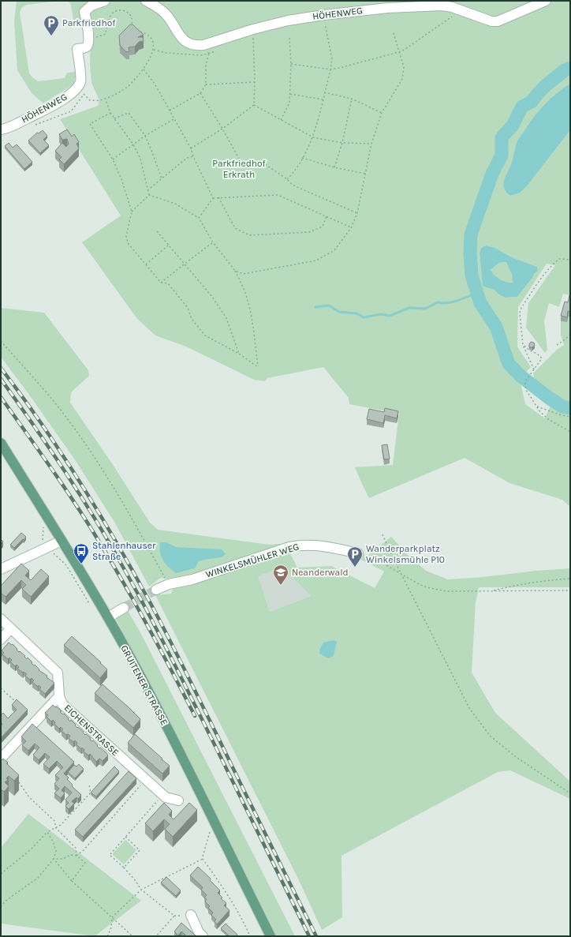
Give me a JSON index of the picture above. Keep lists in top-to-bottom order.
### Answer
{
  "streets": {
    "main road": ["GRUITENER STRASSE"],
    "street": ["HÖHENWEG", "WINKELSMÜHLER WEG", "EICHENSTRASSE"]
  },
  "parks": ["Parkfriedhof Erkrath"],
  "places": {
    "parking": ["Parkfriedhof", "Wanderparkplatz Winkelsmühle P10"],
    "bus stop": ["Stahlenhauser Straße"],
    "school or university": ["Neanderwald"]
  }
}
